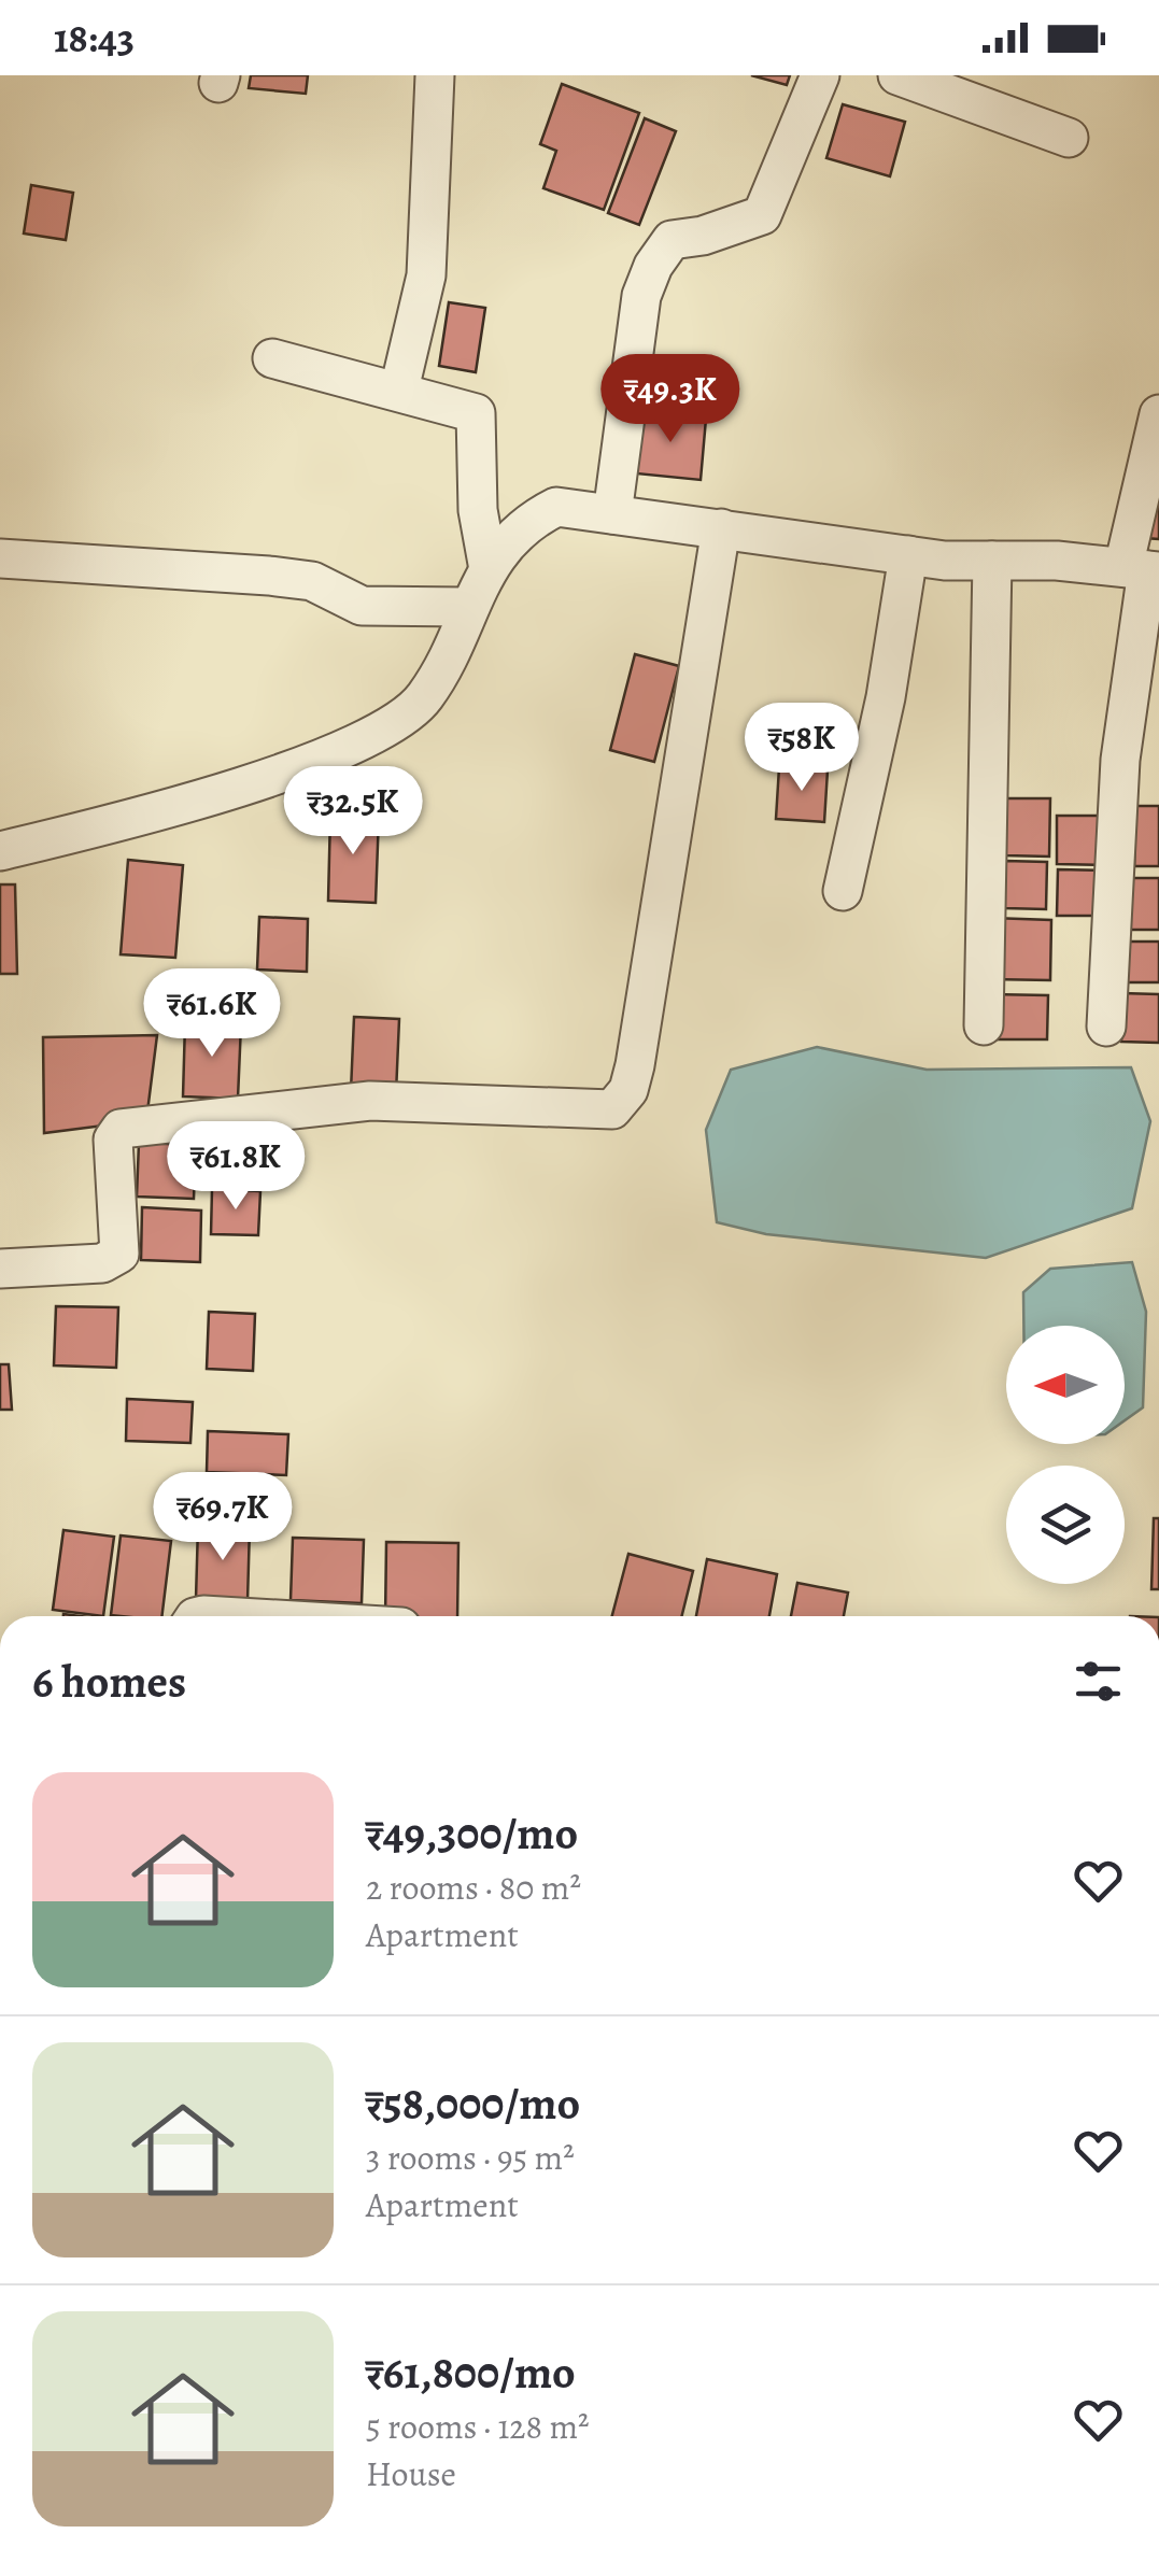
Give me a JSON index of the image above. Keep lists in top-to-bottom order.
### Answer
{
  "north": "left",
  "page": {
    "status": "18:43",
    "price": [
      "₹49.3K",
      "₹58K",
      "₹32.5K",
      "₹61.6K",
      "₹61.8K",
      "₹69.7K"
    ],
    "heading": "6 homes",
    "list": [
      {
        "name": "₹49,300/mo",
        "note": "2 rooms · 80 m² · Apartment"
      },
      {
        "name": "₹58,000/mo",
        "note": "3 rooms · 95 m² · Apartment"
      },
      {
        "name": "₹61,800/mo",
        "note": "5 rooms · 128 m² · House"
      }
    ]
  }
}
